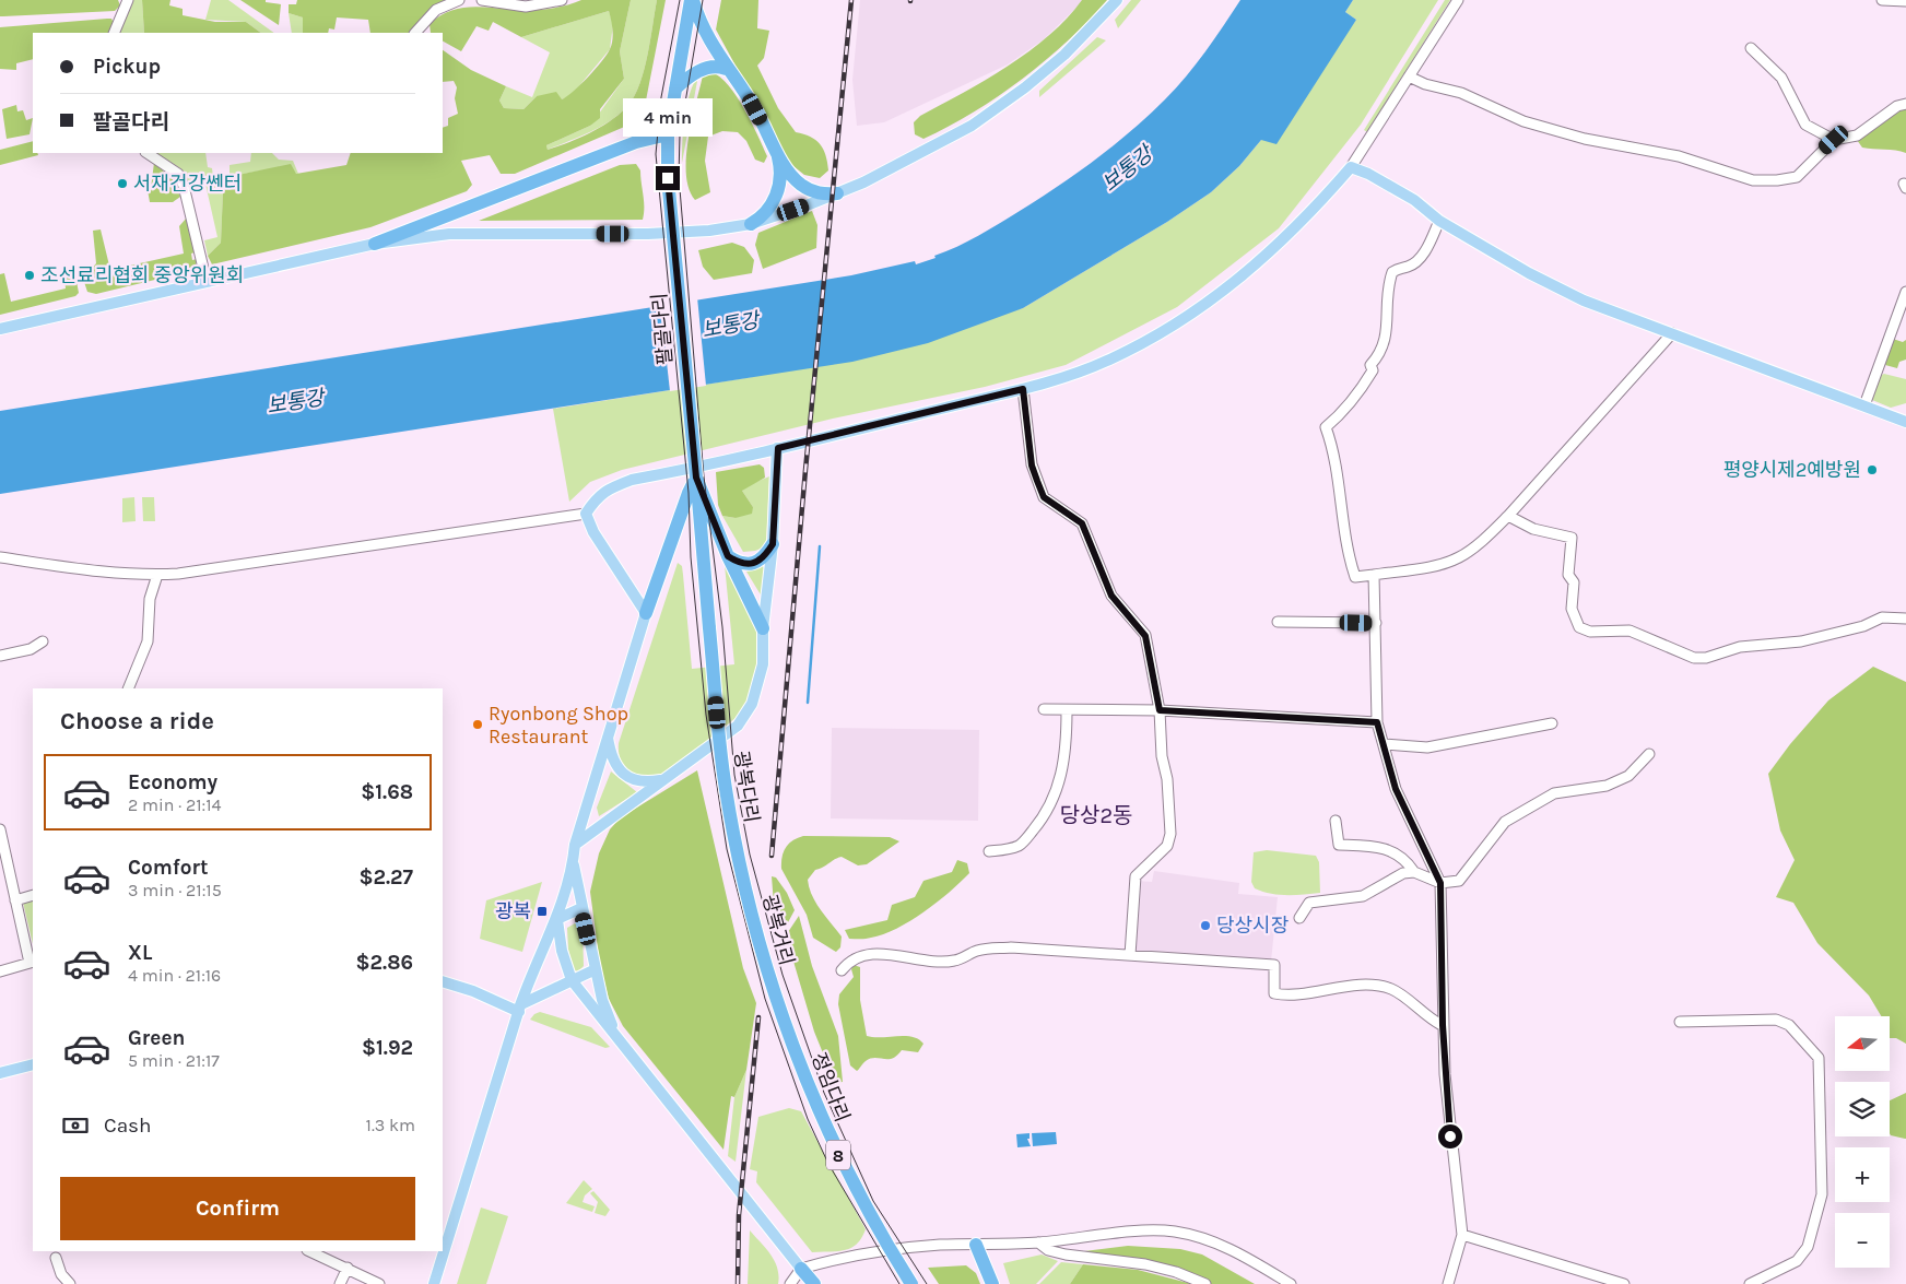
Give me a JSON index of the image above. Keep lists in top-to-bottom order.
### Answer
{
  "streets": {
    "highway": [
      "팔골다리",
      "광복다리",
      "광복거리",
      "정임다리",
      "8"
    ]
  },
  "crossings": [
    ["팔골다리", "광복다리"],
    ["팔골다리", "8"],
    ["광복다리", "광복거리"],
    ["광복거리", "정임다리"]
  ],
  "districts": ["당상2동"],
  "water": ["보통강"],
  "places": {
    "other": [
      "서재건강쎈터",
      "조선료리협회 중앙위원회",
      "평양시제2예방원",
      "Ryonbong Shop Restaurant",
      "당상시장"
    ],
    "transit": ["광복"]
  },
  "north": "left",
  "page": {
    "banner": ["Pickup", "팔골다리"],
    "bubble": "4 min",
    "heading": "Choose a ride",
    "list": [
      {
        "name": "Economy",
        "note": "2 min · 21:14",
        "value": "$1.68"
      },
      {
        "name": "Comfort",
        "note": "3 min · 21:15",
        "value": "$2.27"
      },
      {
        "name": "XL",
        "note": "4 min · 21:16",
        "value": "$2.86"
      },
      {
        "name": "Green",
        "note": "5 min · 21:17",
        "value": "$1.92"
      }
    ],
    "map_buttons": ["+", "−"],
    "pay": ["Cash", "1.3 km"],
    "buttons": "Confirm"
  }
}
